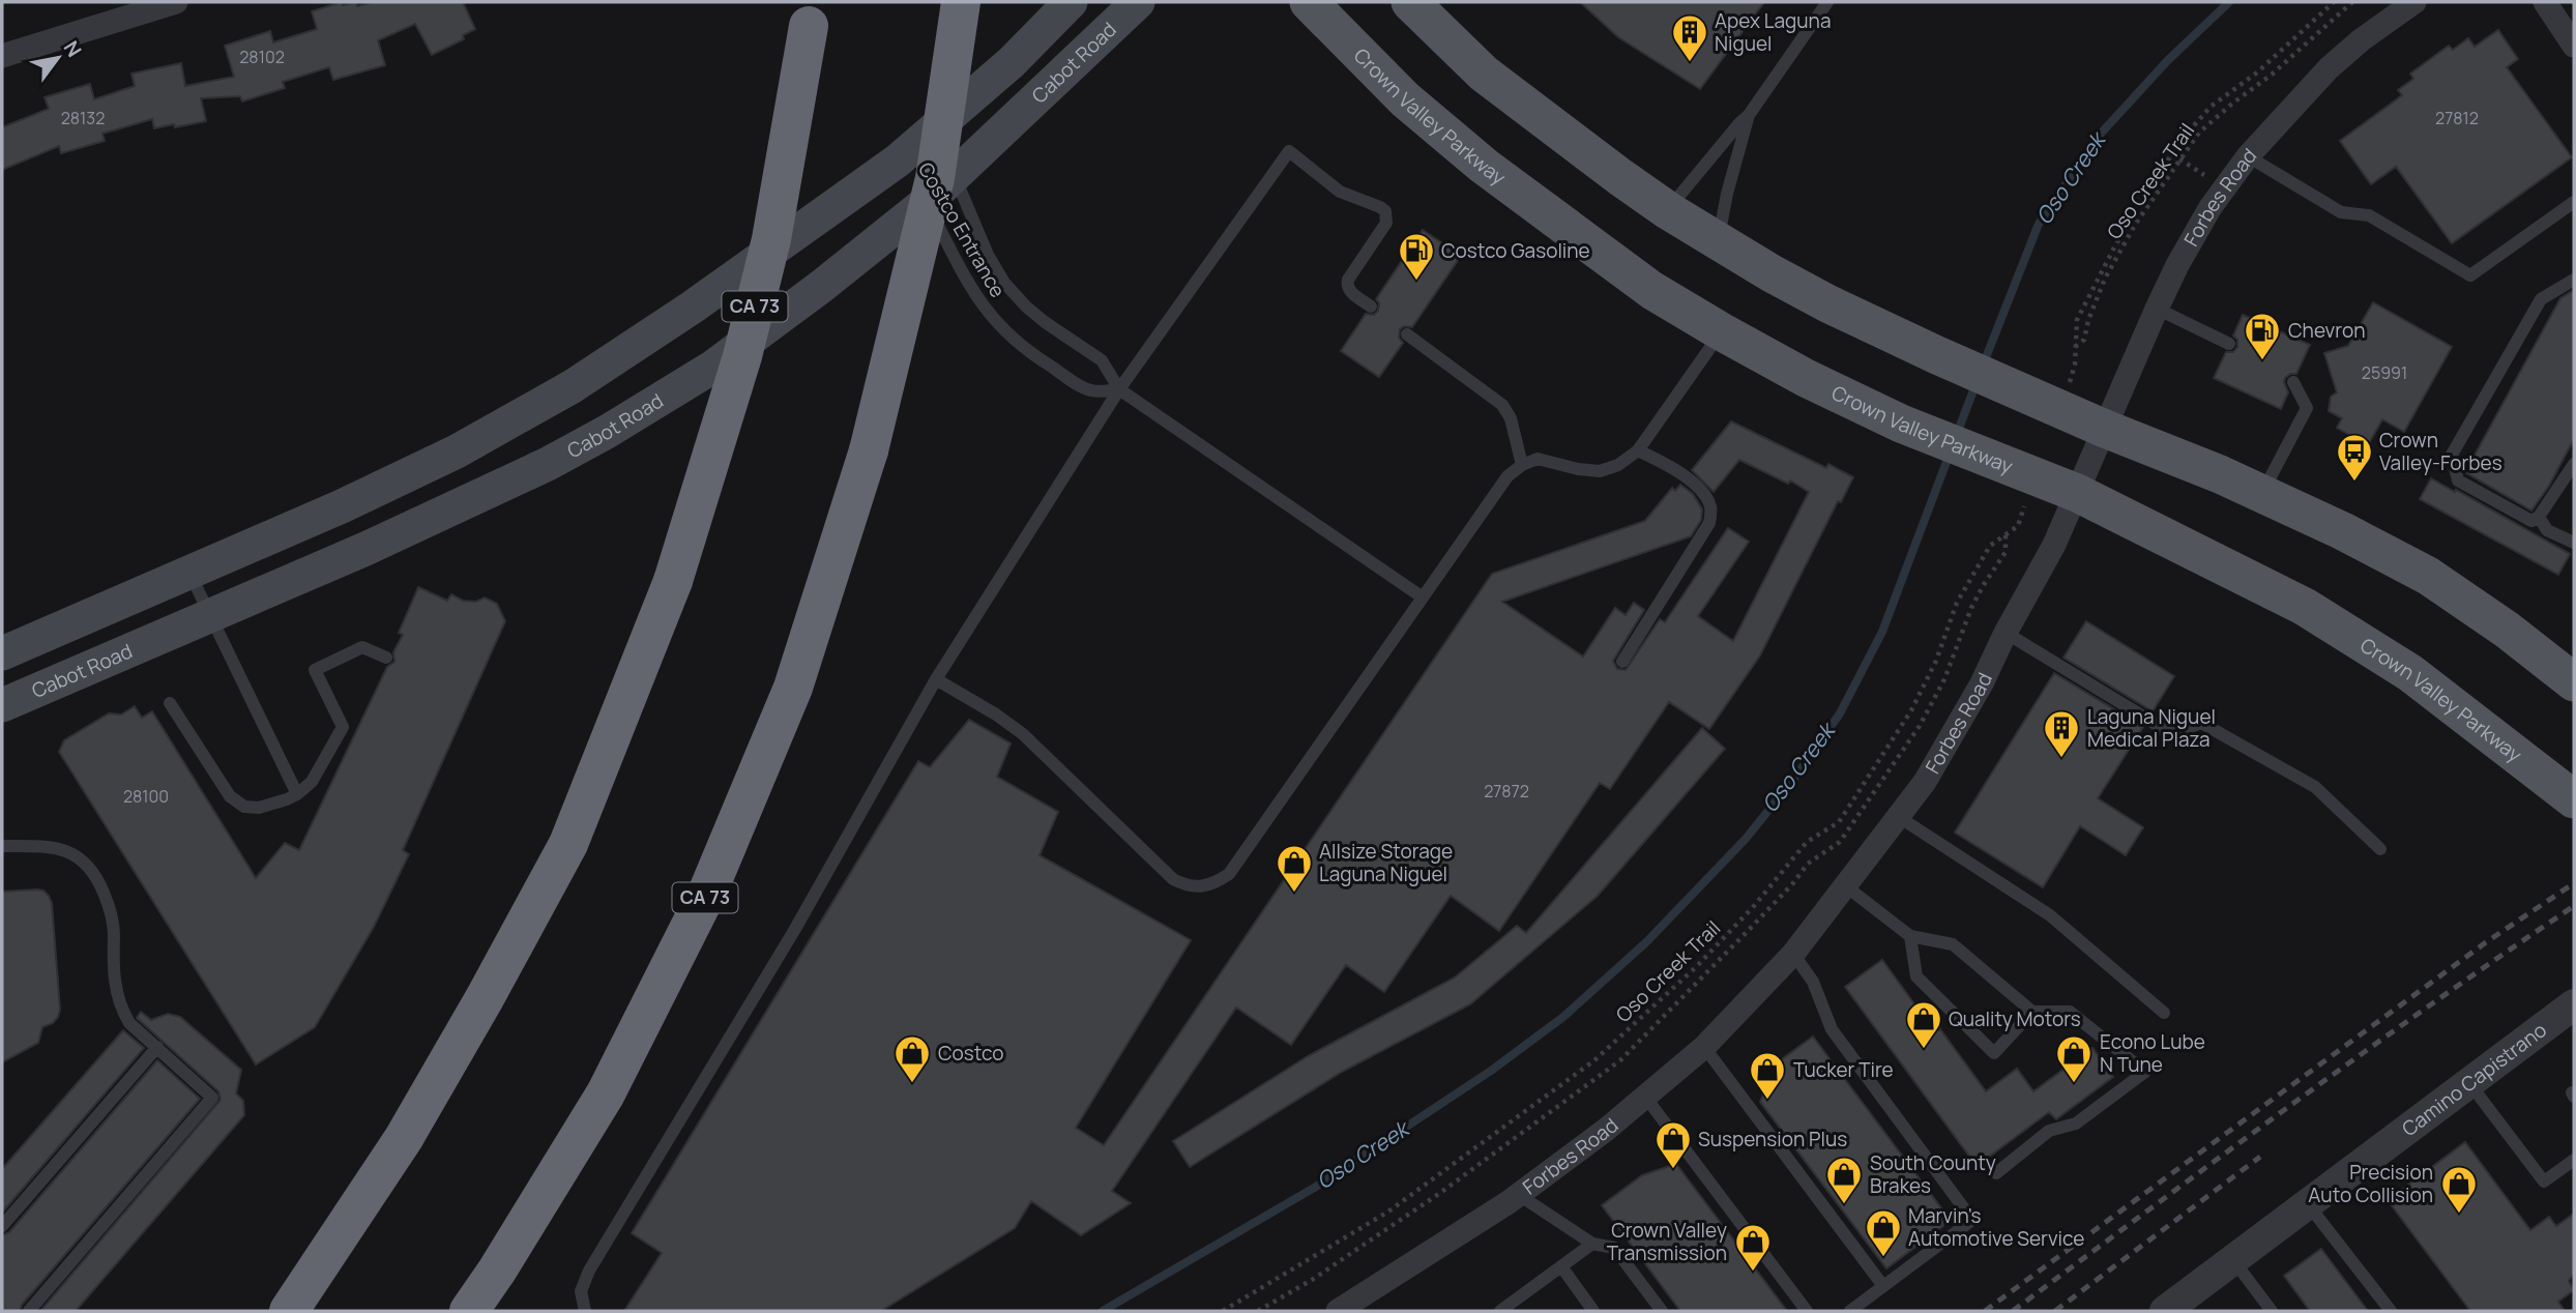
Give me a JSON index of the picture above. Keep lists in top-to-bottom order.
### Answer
{
  "streets": {
    "highway": ["CA 73"],
    "main road": ["Cabot Road", "Crown Valley Parkway"],
    "street": ["Forbes Road", "Camino Capistrano"],
    "lane": ["Costco Entrance"],
    "path": ["Oso Creek Trail"]
  },
  "crossings": [
    ["Cabot Road", "Costco Entrance"],
    ["Crown Valley Parkway", "Forbes Road"]
  ],
  "water": ["Oso Creek"],
  "places": {
    "building": ["Apex Laguna Niguel", "Laguna Niguel Medical Plaza"],
    "fuel station": ["Costco Gasoline", "Chevron"],
    "bus stop": ["Crown Valley-Forbes"],
    "shop": [
      "Allsize Storage Laguna Niguel",
      "Quality Motors",
      "Costco",
      "Econo Lube N Tune",
      "Tucker Tire",
      "Suspension Plus",
      "South County Brakes",
      "Precision Auto Collision",
      "Marvin's Automotive Service",
      "Crown Valley Transmission"
    ]
  },
  "house_numbers": [
    "28102",
    "28132",
    "27812",
    "25991",
    "27872",
    "28100"
  ],
  "north": "top right"
}
